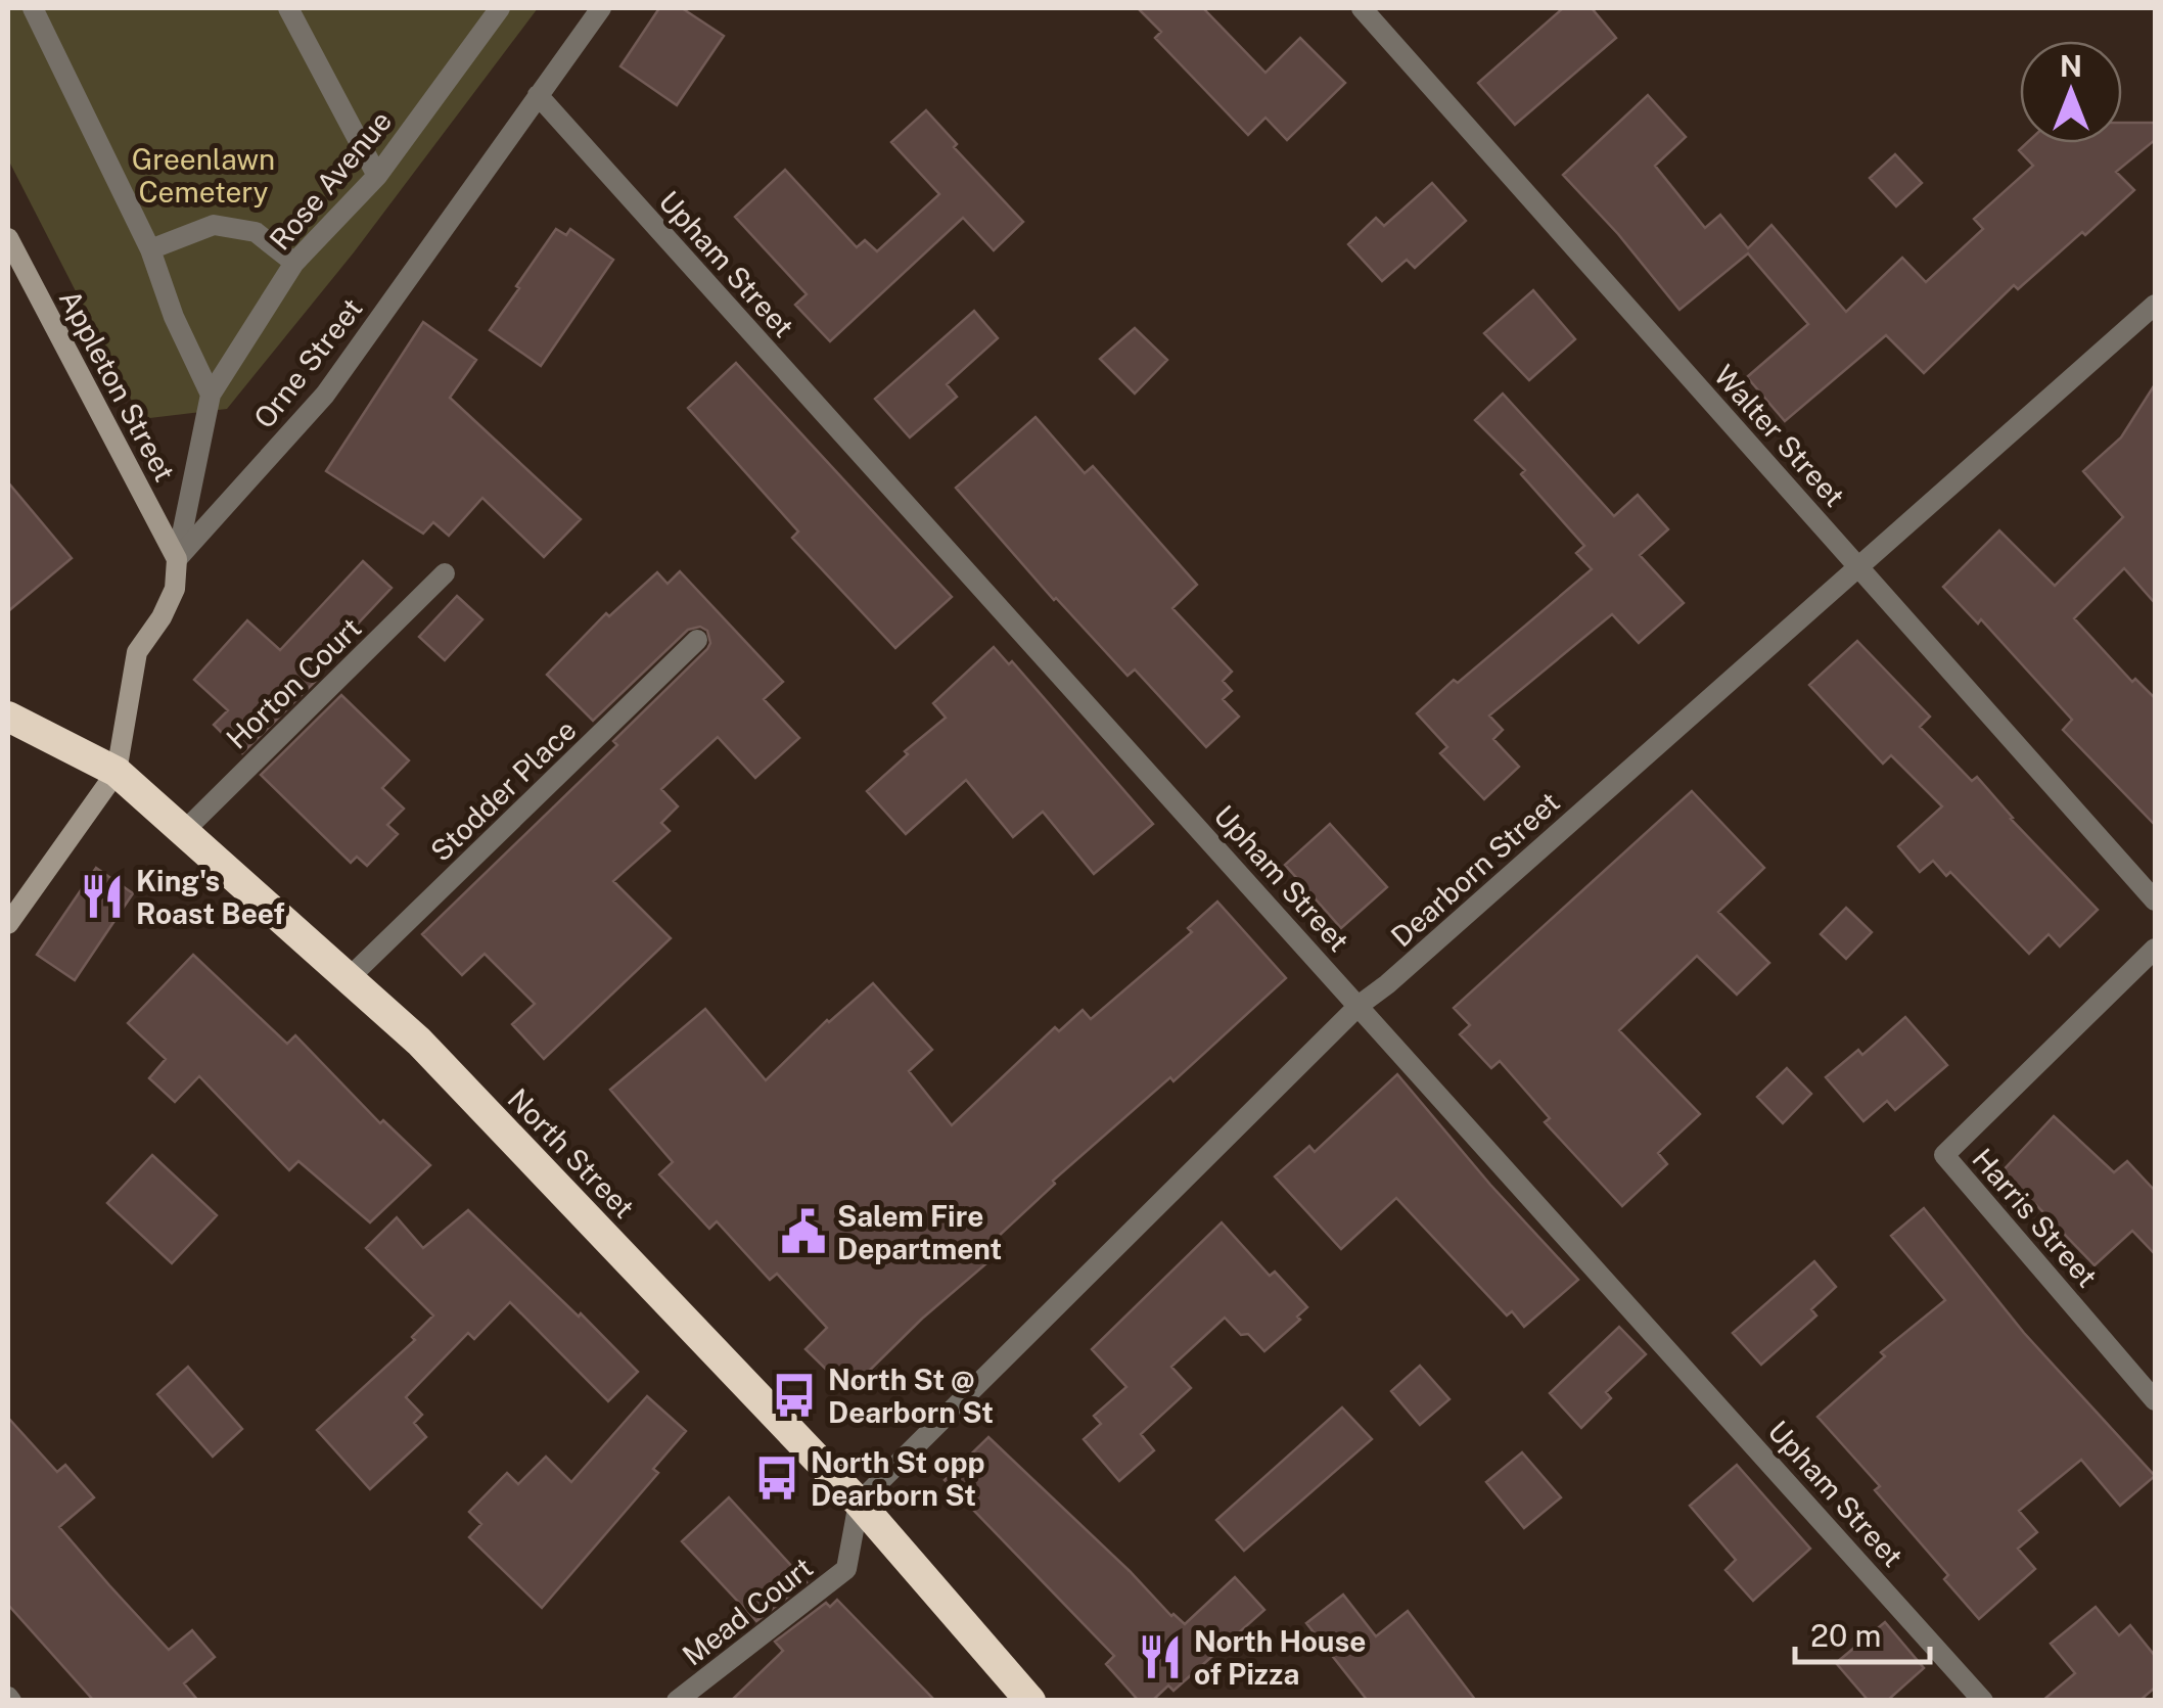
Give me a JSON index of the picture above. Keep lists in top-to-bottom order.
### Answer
{
  "streets": {
    "highway": ["North Street"],
    "street": [
      "Rose Avenue",
      "Upham Street",
      "Orne Street",
      "Appleton Street",
      "Walter Street",
      "Horton Court",
      "Stodder Place",
      "Dearborn Street",
      "Harris Street",
      "Mead Court"
    ]
  },
  "crossings": [
    ["Upham Street", "Orne Street"],
    ["Upham Street", "Dearborn Street"],
    ["Orne Street", "Appleton Street"],
    ["Orne Street", "North Street"],
    ["Walter Street", "Dearborn Street"],
    ["Horton Court", "North Street"],
    ["Stodder Place", "North Street"],
    ["Dearborn Street", "North Street"],
    ["Dearborn Street", "Mead Court"],
    ["North Street", "Mead Court"]
  ],
  "parks": ["Greenlawn Cemetery"],
  "places": {
    "restaurant": ["King's Roast Beef", "North House of Pizza"],
    "public building": ["Salem Fire Department"],
    "bus stop": ["North St @ Dearborn St", "North St opp Dearborn St"]
  },
  "scale_bar": "20 m",
  "north": "top"
}
